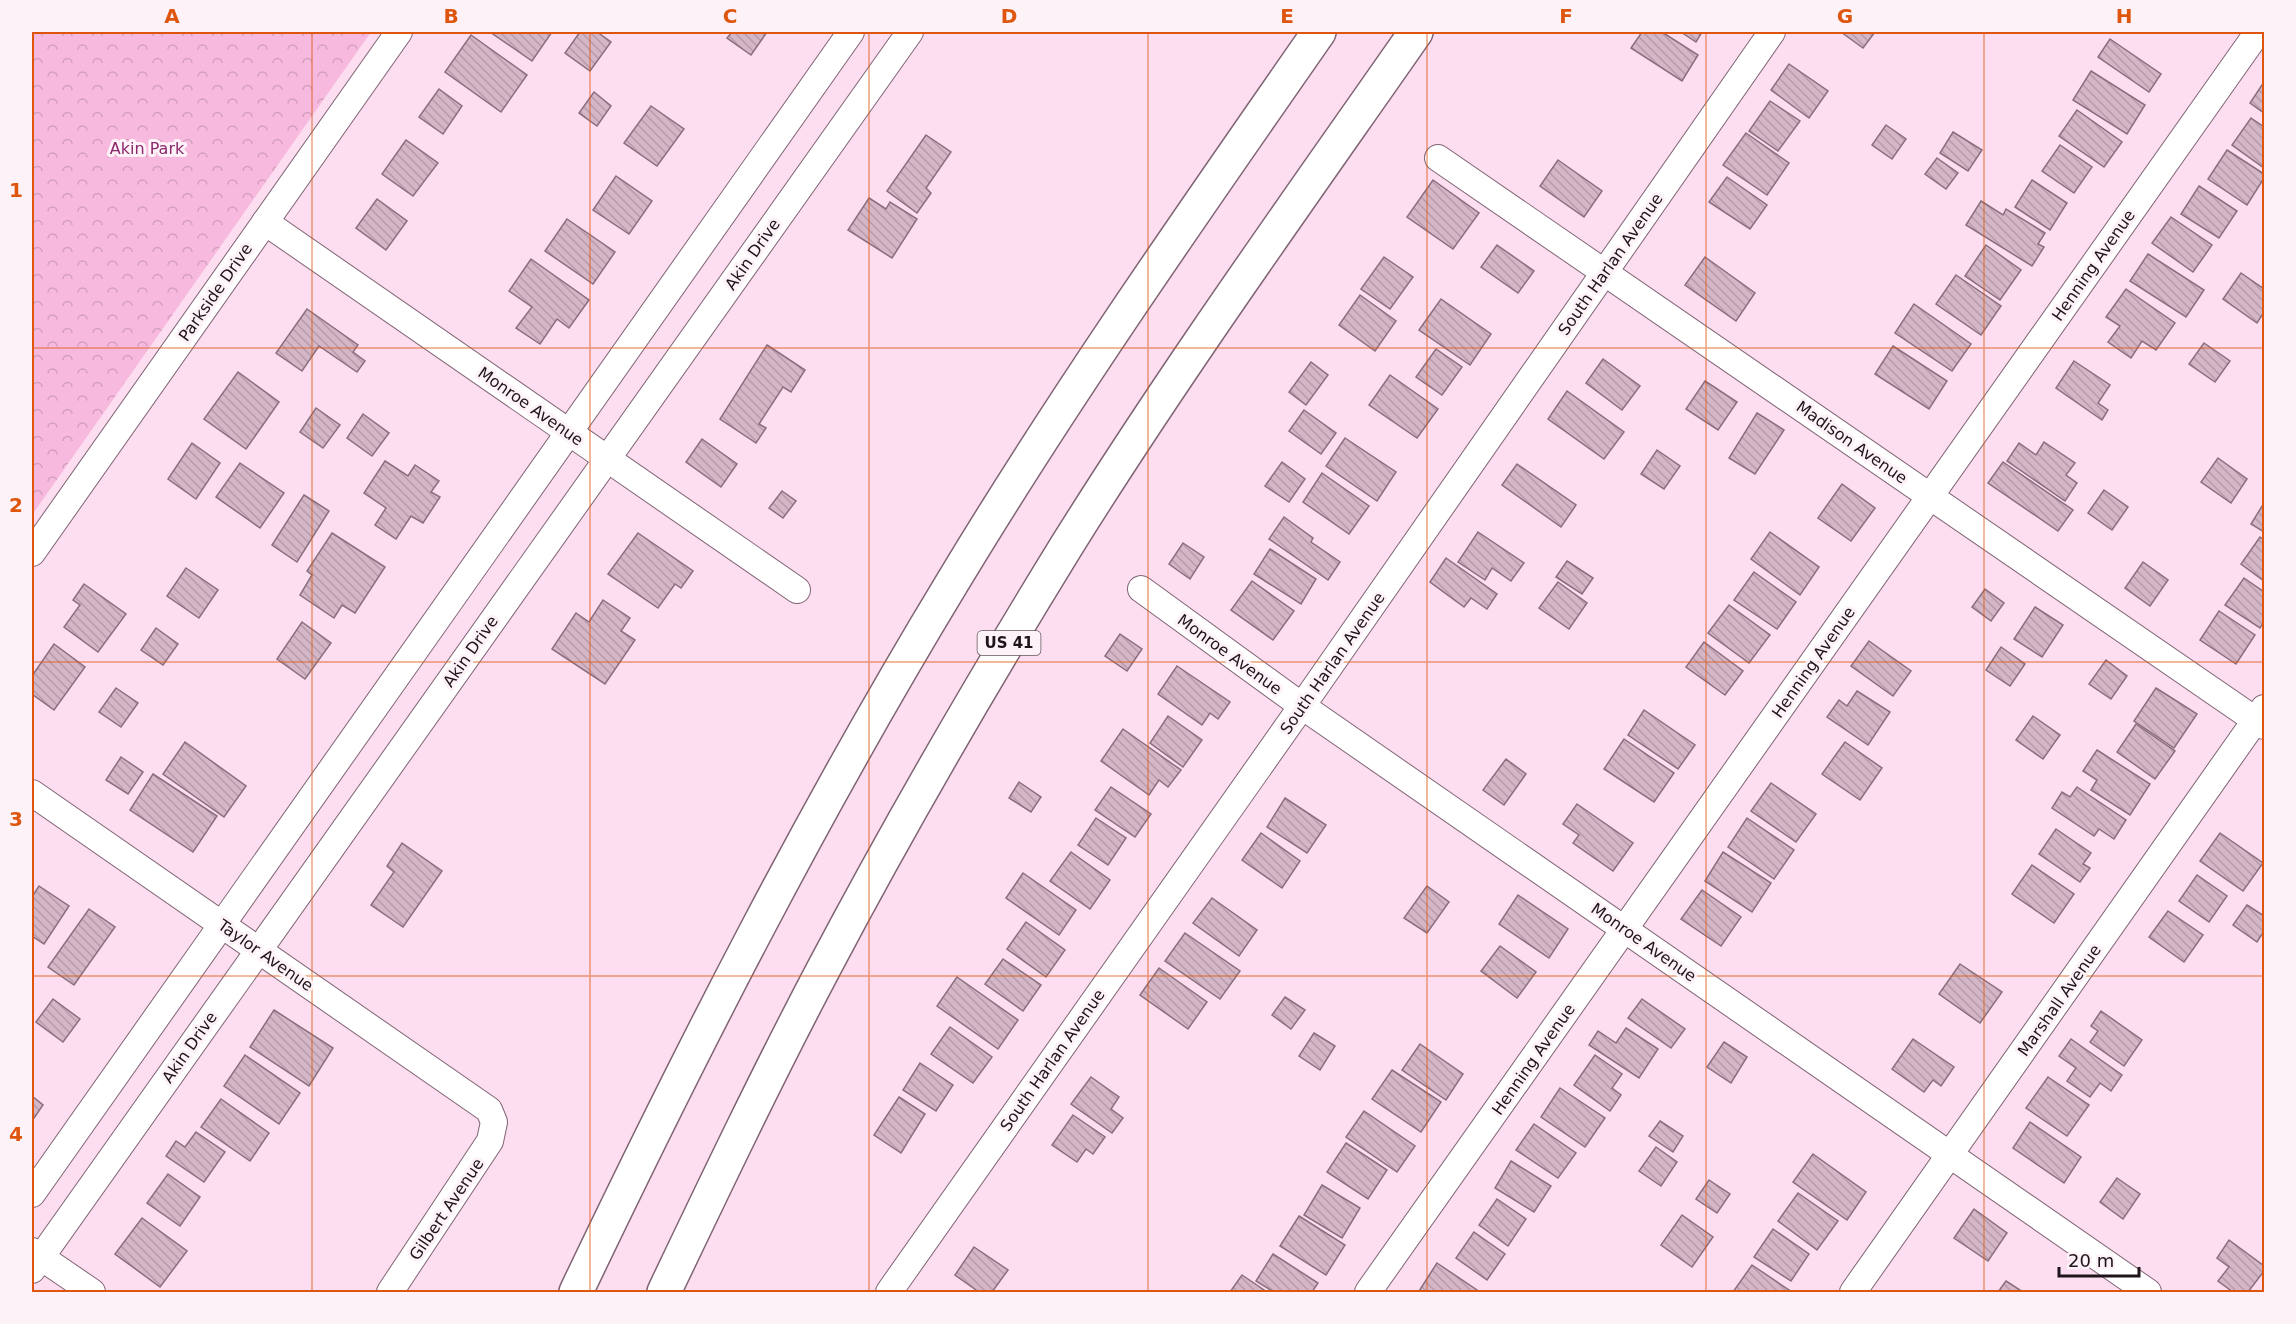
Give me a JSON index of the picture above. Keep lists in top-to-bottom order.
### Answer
{
  "streets": {
    "highway": ["US 41"],
    "street": [
      "Akin Drive",
      "South Harlan Avenue",
      "Henning Avenue",
      "Parkside Drive",
      "Monroe Avenue",
      "Madison Avenue",
      "Taylor Avenue",
      "Marshall Avenue",
      "Gilbert Avenue"
    ]
  },
  "crossings": [
    ["Akin Drive", "Monroe Avenue"],
    ["Akin Drive", "Taylor Avenue"],
    ["South Harlan Avenue", "Monroe Avenue"],
    ["South Harlan Avenue", "Madison Avenue"],
    ["Henning Avenue", "Monroe Avenue"],
    ["Henning Avenue", "Madison Avenue"],
    ["Parkside Drive", "Monroe Avenue"],
    ["Monroe Avenue", "Marshall Avenue"],
    ["Madison Avenue", "Marshall Avenue"],
    ["Taylor Avenue", "Gilbert Avenue"]
  ],
  "parks": ["Akin Park"],
  "scale_bar": "20 m",
  "grid": {
    "columns": [
      "A",
      "B",
      "C",
      "D",
      "E",
      "F",
      "G",
      "H"
    ],
    "rows": [
      "1",
      "2",
      "3",
      "4"
    ]
  }
}
